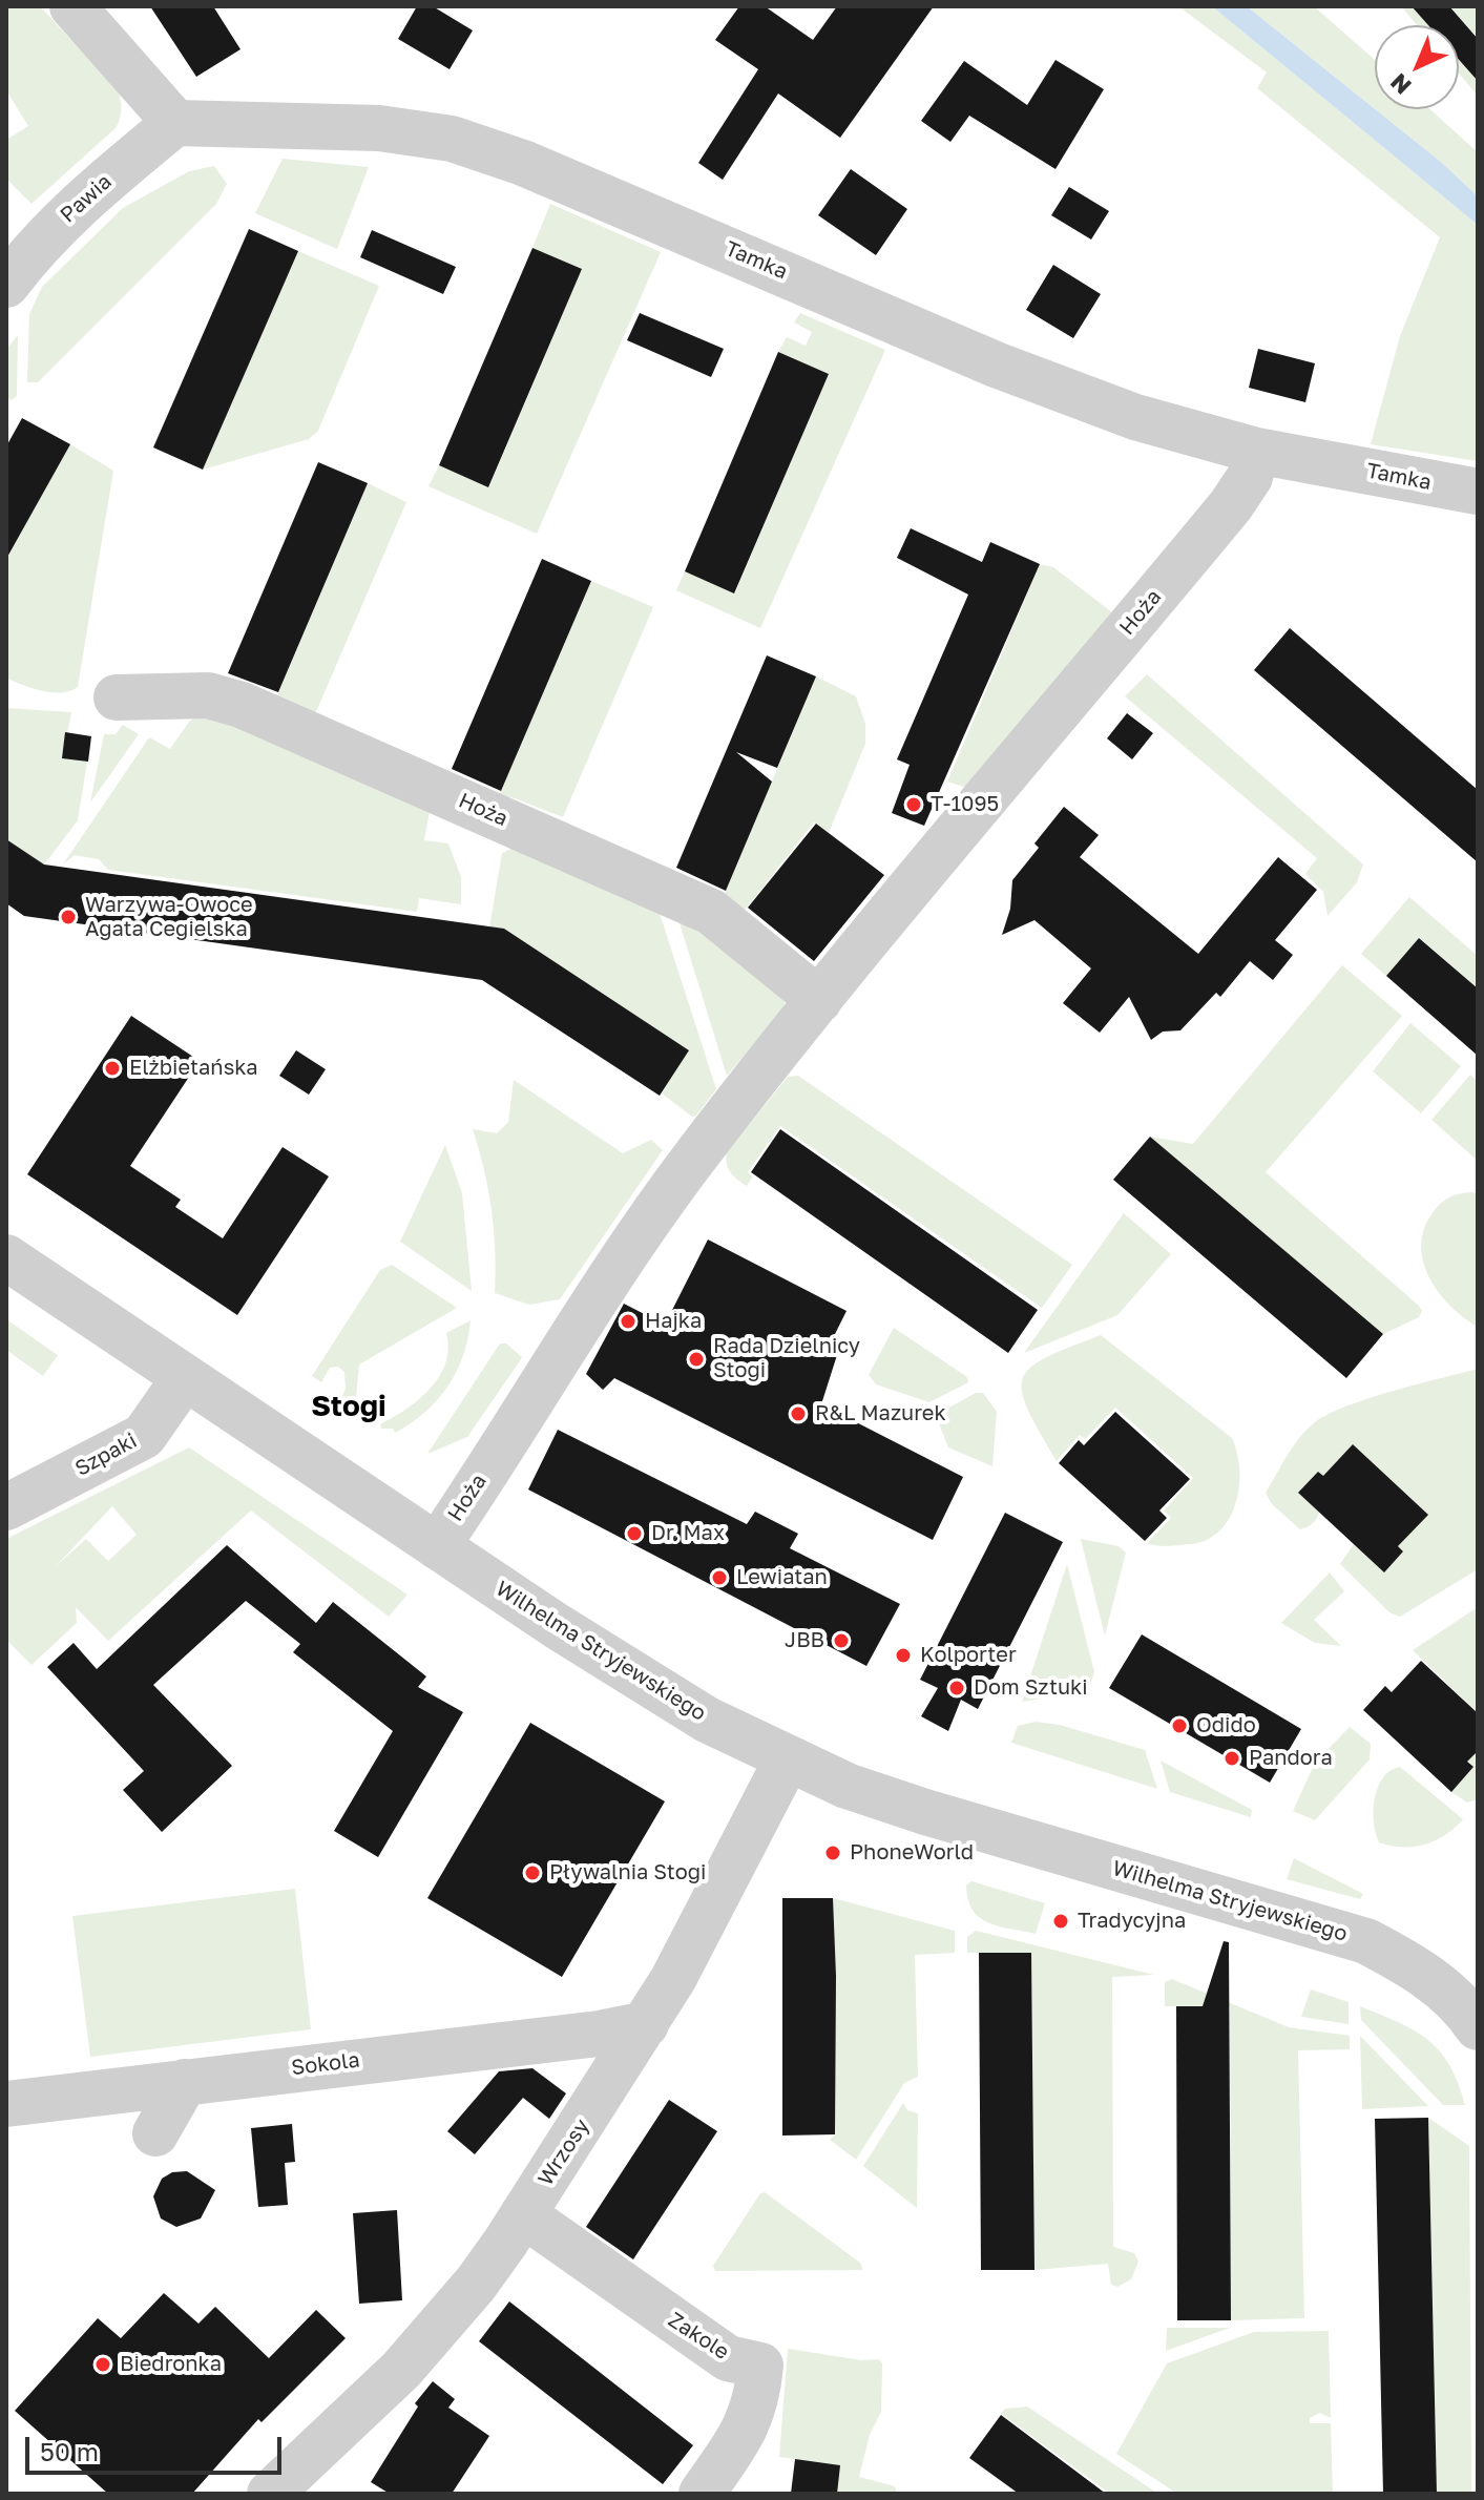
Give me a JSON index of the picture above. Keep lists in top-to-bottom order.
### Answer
{
  "streets": {
    "street": [
      "Pawia",
      "Tamka",
      "Hoża",
      "Szpaki",
      "Wilhelma Stryjewskiego",
      "Sokola",
      "Wrzosy",
      "Zakole"
    ]
  },
  "crossings": [
    ["Pawia", "Tamka"],
    ["Tamka", "Hoża"],
    ["Hoża", "Wilhelma Stryjewskiego"],
    ["Szpaki", "Wilhelma Stryjewskiego"],
    ["Wilhelma Stryjewskiego", "Wrzosy"],
    ["Sokola", "Wrzosy"],
    ["Wrzosy", "Zakole"]
  ],
  "districts": ["Stogi"],
  "places": [
    "T-1095",
    "Warzywa-Owoce Agata Cegielska",
    "Elżbietańska",
    "Hajka",
    "Rada Dzielnicy Stogi",
    "R&L Mazurek",
    "Dr. Max",
    "Lewiatan",
    "JBB",
    "Kolporter",
    "Dom Sztuki",
    "Odido",
    "Pandora",
    "PhoneWorld",
    "Pływalnia Stogi",
    "Tradycyjna",
    "Biedronka"
  ],
  "scale_bar": "50 m",
  "north": "bottom left"
}
